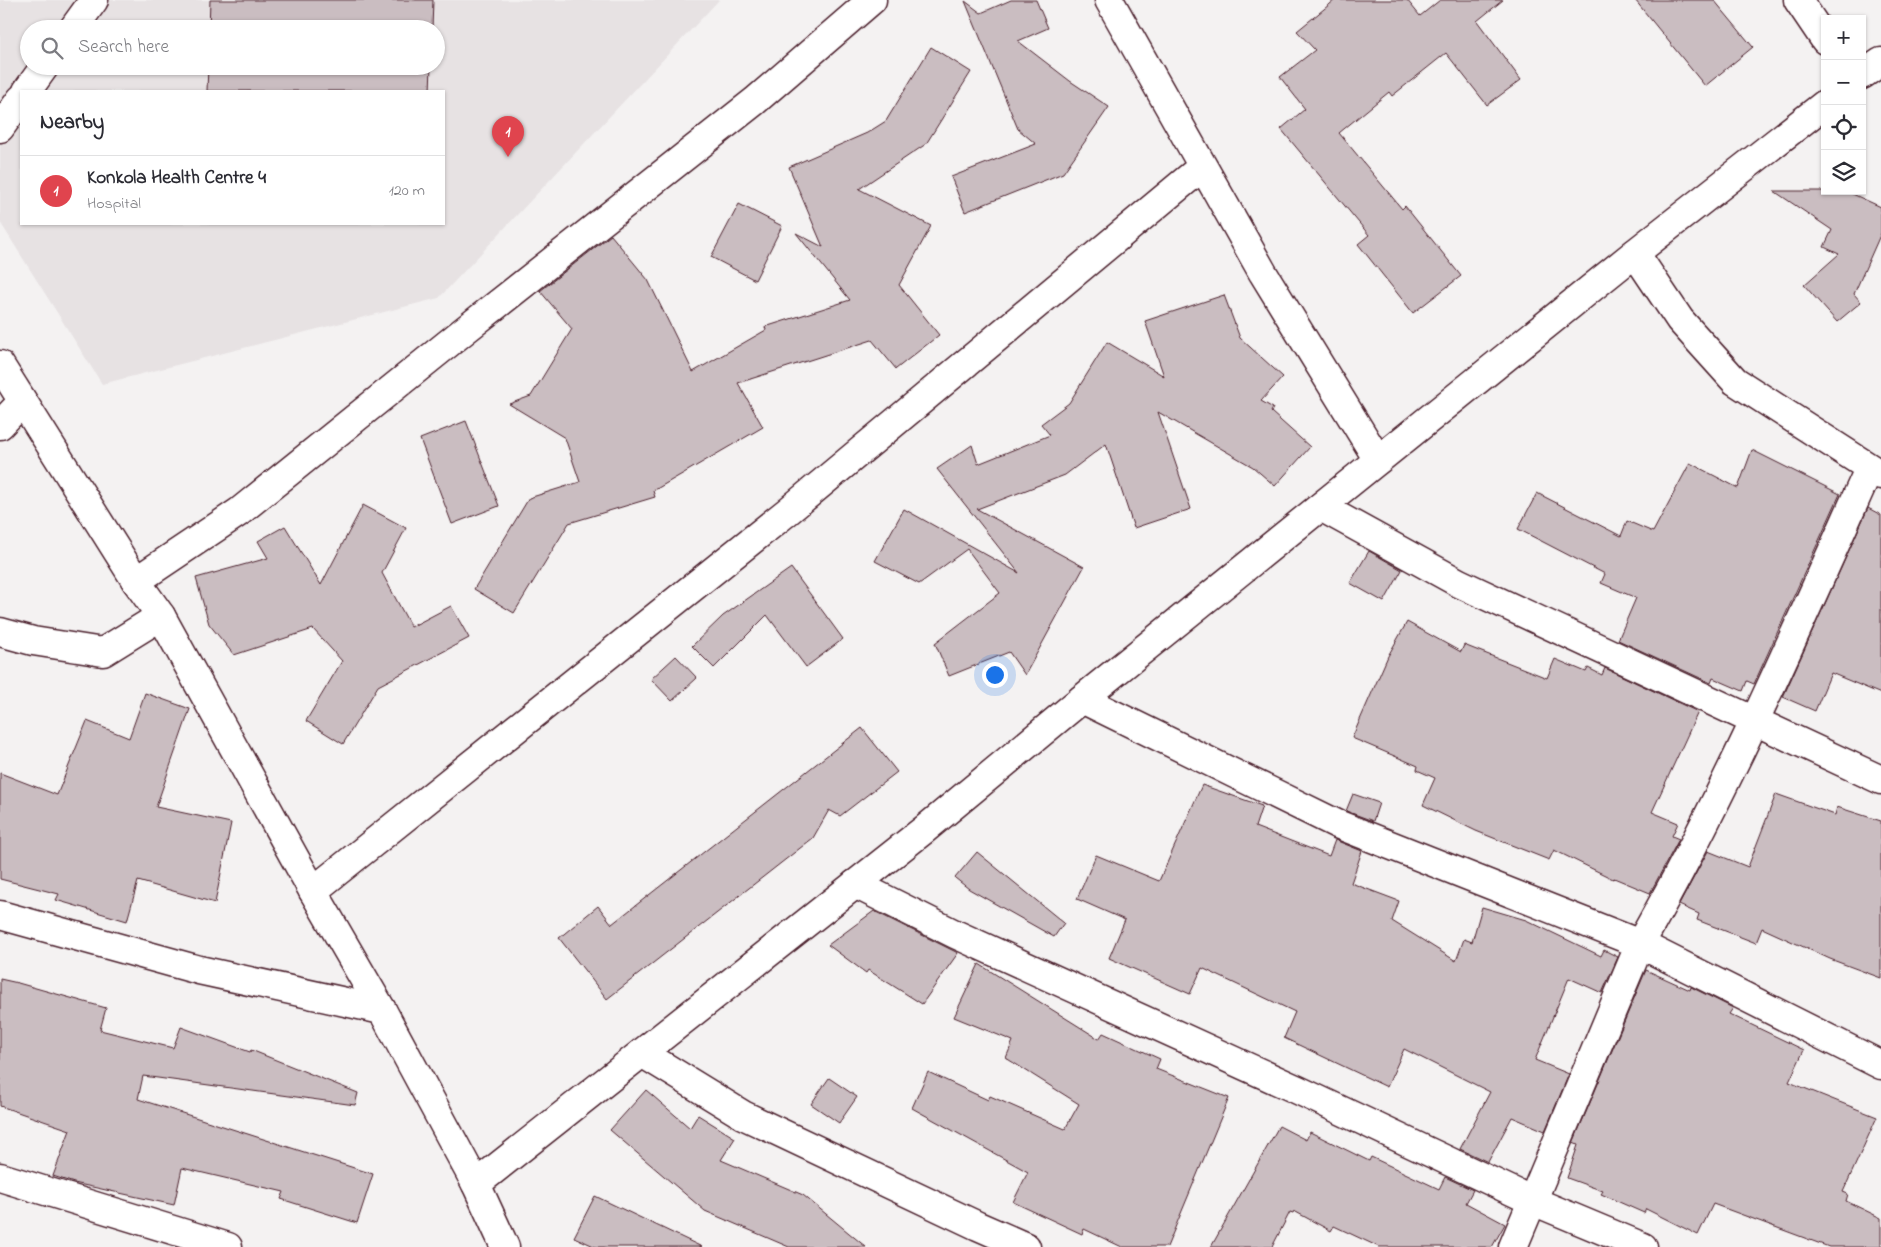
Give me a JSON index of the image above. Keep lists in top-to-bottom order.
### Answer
{
  "page": {
    "map_buttons": ["+", "−"],
    "search": "Search here",
    "heading": "Nearby",
    "pins": "1",
    "list": [
      {
        "mark": "1",
        "name": "Konkola Health Centre 4",
        "note": "Hospital",
        "value": "120 m"
      }
    ]
  }
}
